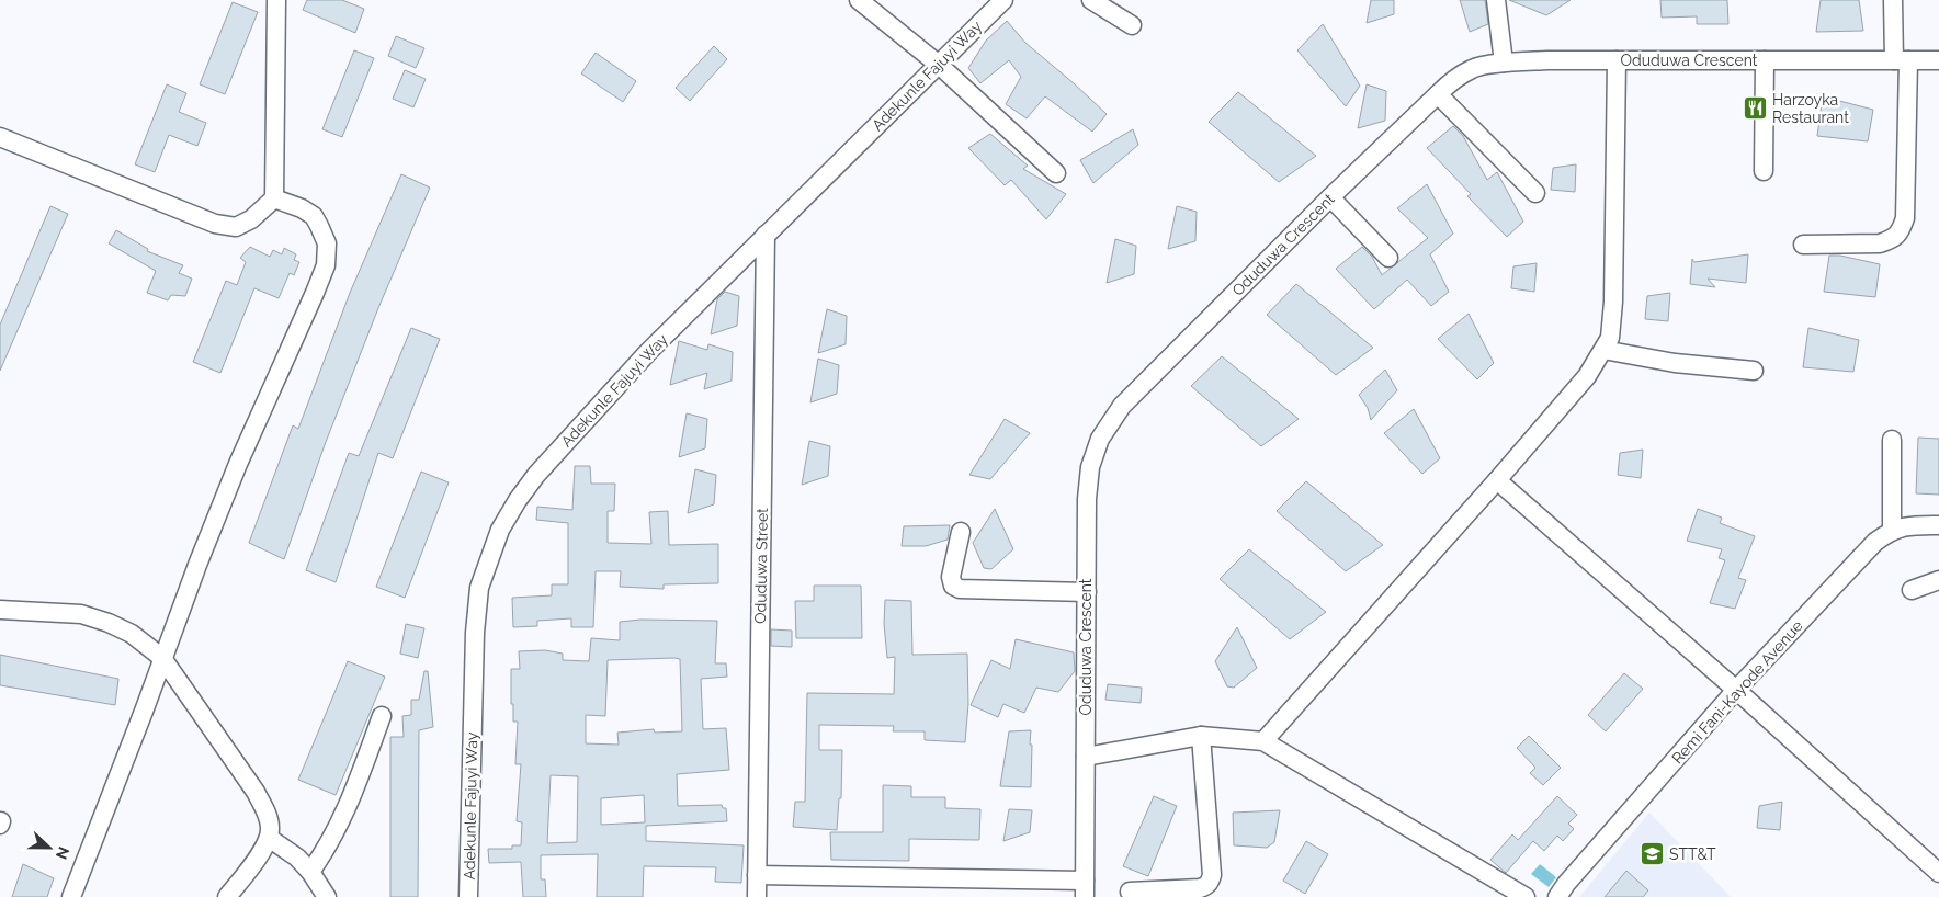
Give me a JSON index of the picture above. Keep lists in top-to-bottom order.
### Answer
{
  "streets": {
    "street": [
      "Oduduwa Crescent",
      "Adekunle Fajuyi Way",
      "Oduduwa Street",
      "Remi Fani-Kayode Avenue"
    ]
  },
  "crossings": [
    ["Adekunle Fajuyi Way", "Oduduwa Street"]
  ],
  "places": {
    "restaurant": ["Harzoyka Restaurant"],
    "school or university": ["STT&T"]
  },
  "north": "right"
}
